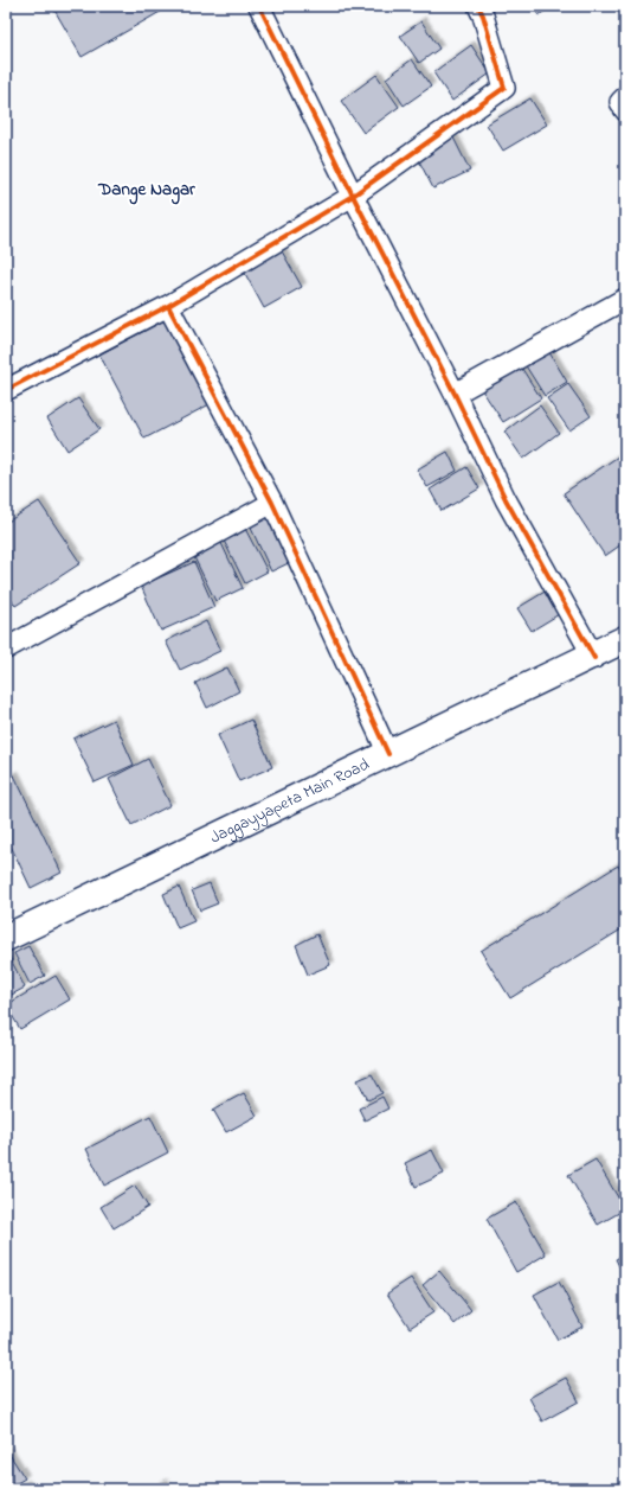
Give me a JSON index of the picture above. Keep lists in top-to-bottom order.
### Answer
{
  "streets": {
    "main road": ["Jaggayyapeta Main Road"]
  },
  "districts": ["Dange Nagar"]
}
